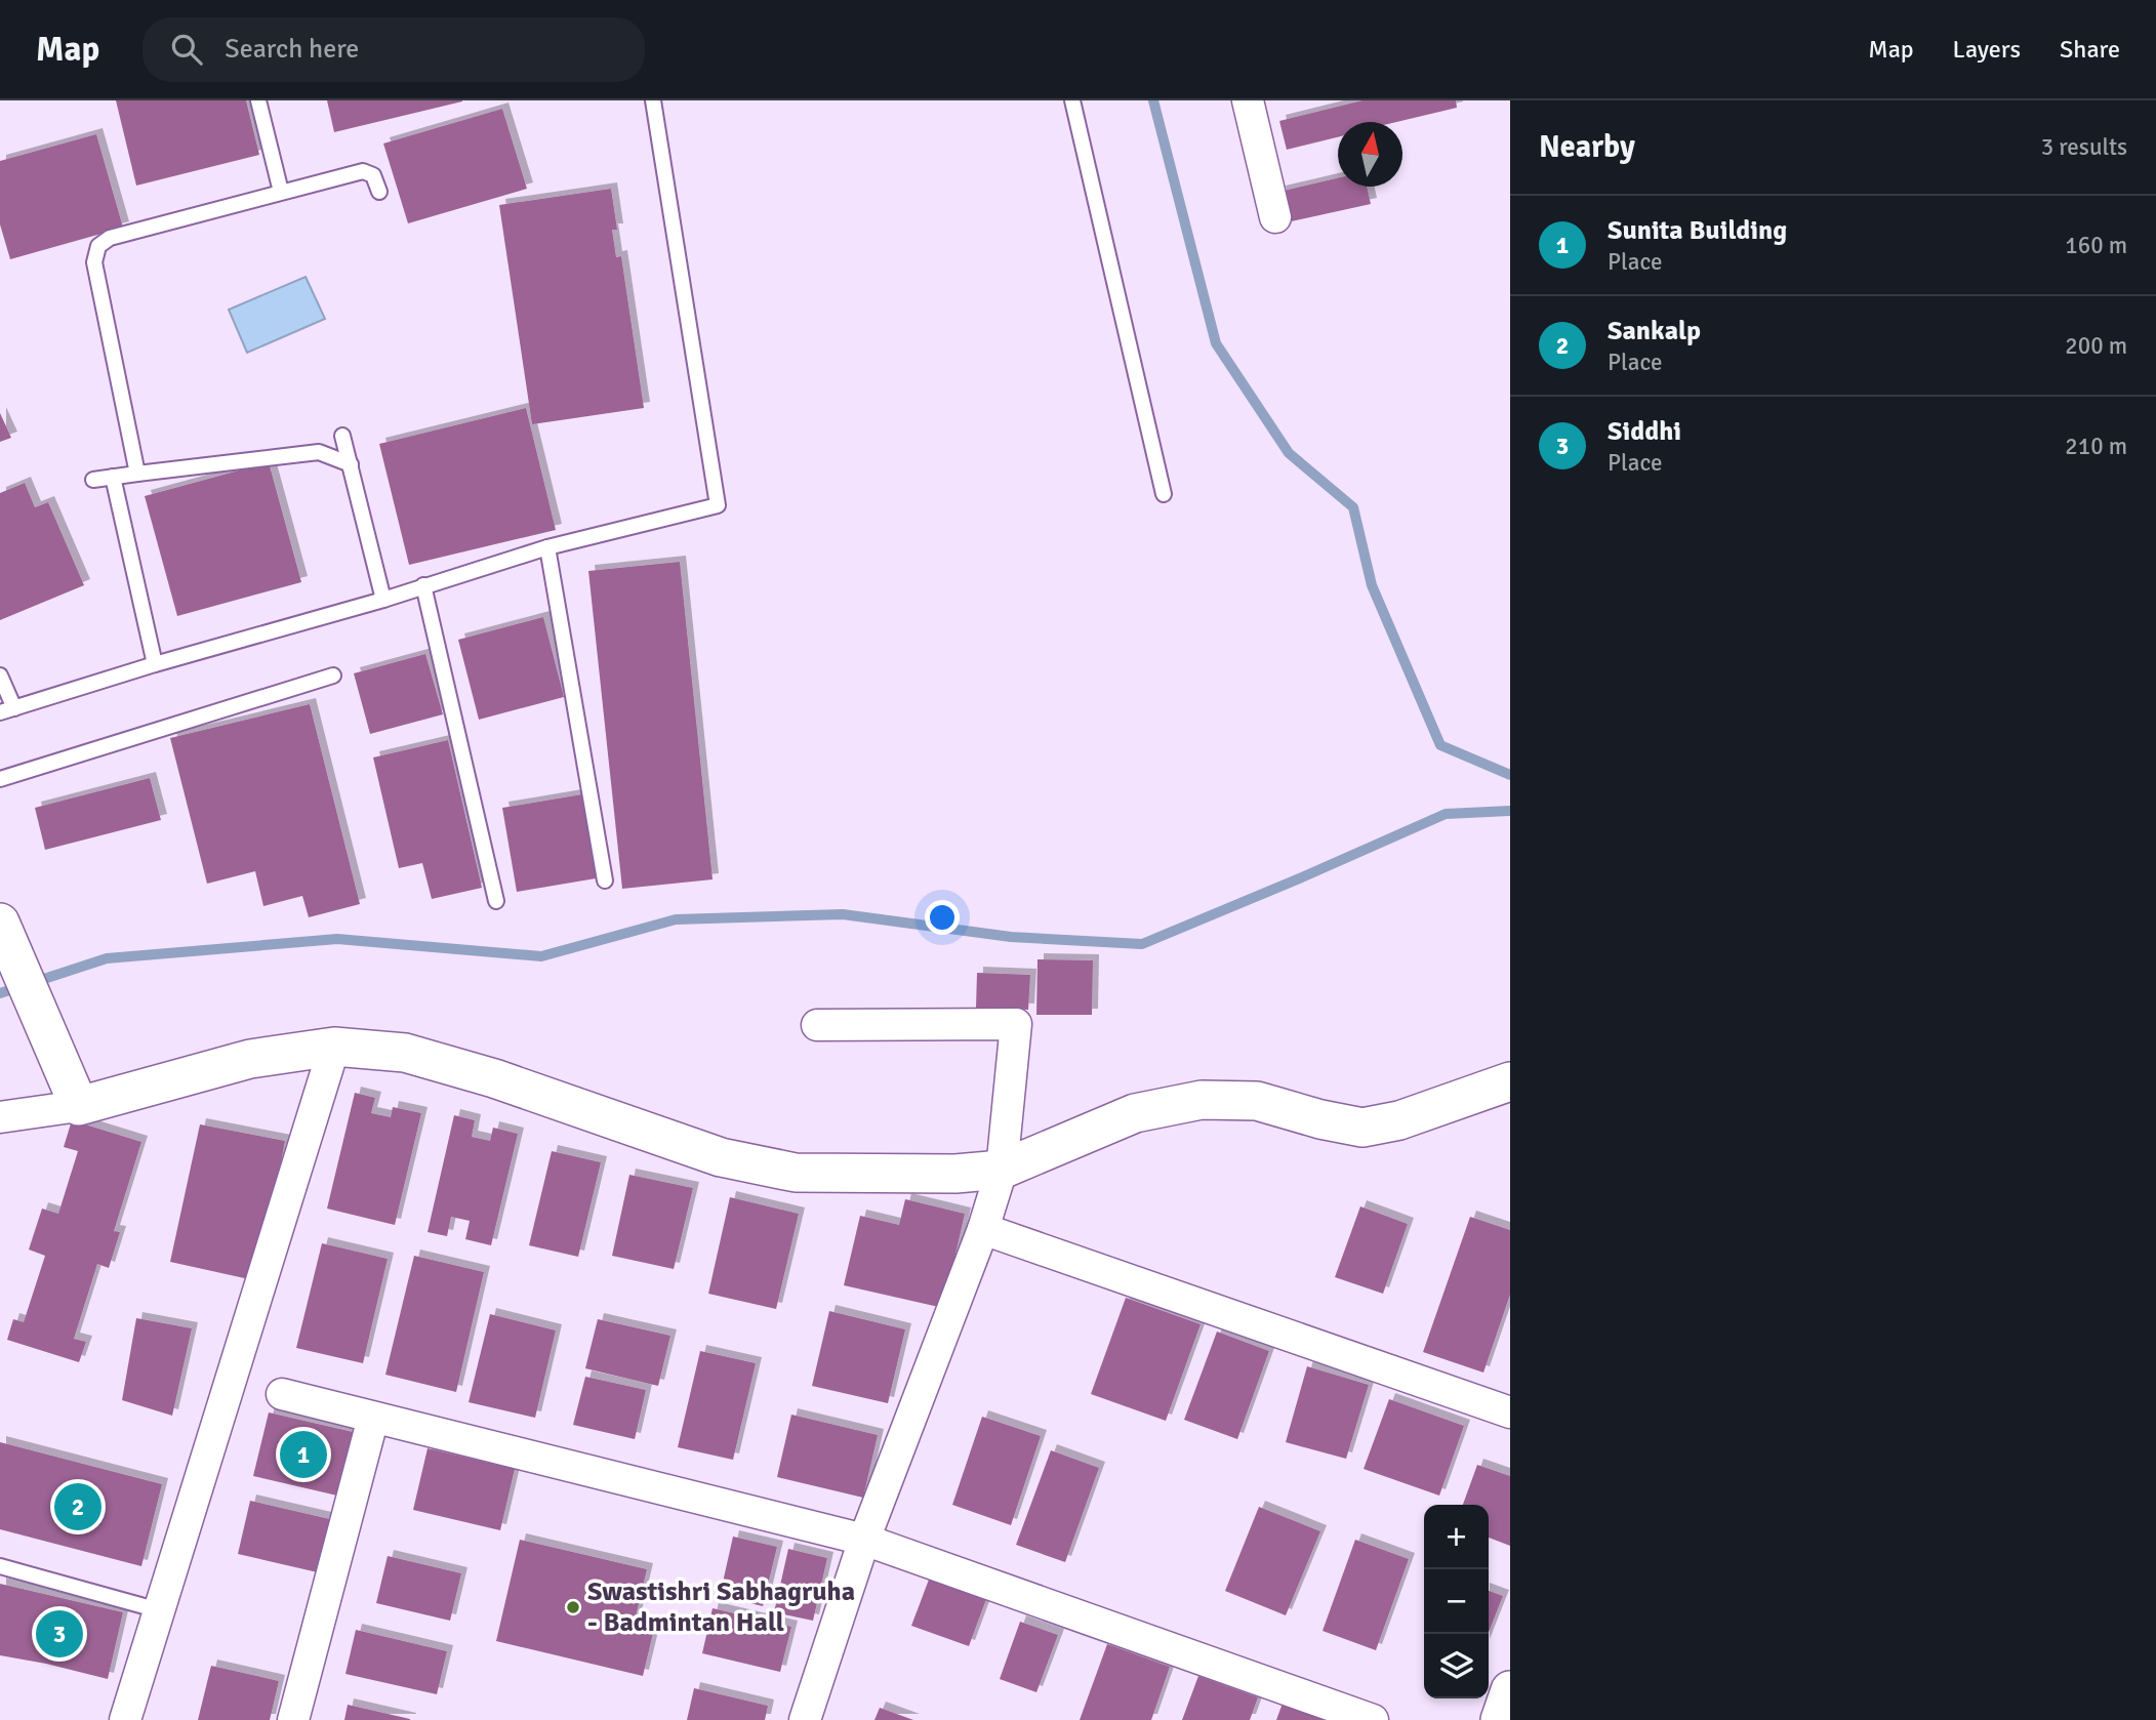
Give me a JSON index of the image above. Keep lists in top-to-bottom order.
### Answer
{
  "places": ["Swastishri Sabhagruha - Badmintan Hall"],
  "north": "top",
  "page": {
    "header": "Map",
    "search": "Search here",
    "nav": ["Map", "Layers", "Share"],
    "heading": ["Nearby", "3 results"],
    "list": [
      {
        "mark": "1",
        "name": "Sunita Building",
        "note": "Place",
        "value": "160 m"
      },
      {
        "mark": "2",
        "name": "Sankalp",
        "note": "Place",
        "value": "200 m"
      },
      {
        "mark": "3",
        "name": "Siddhi",
        "note": "Place",
        "value": "210 m"
      }
    ],
    "pins": ["1", "2", "3"],
    "map_buttons": ["+", "−"]
  }
}
